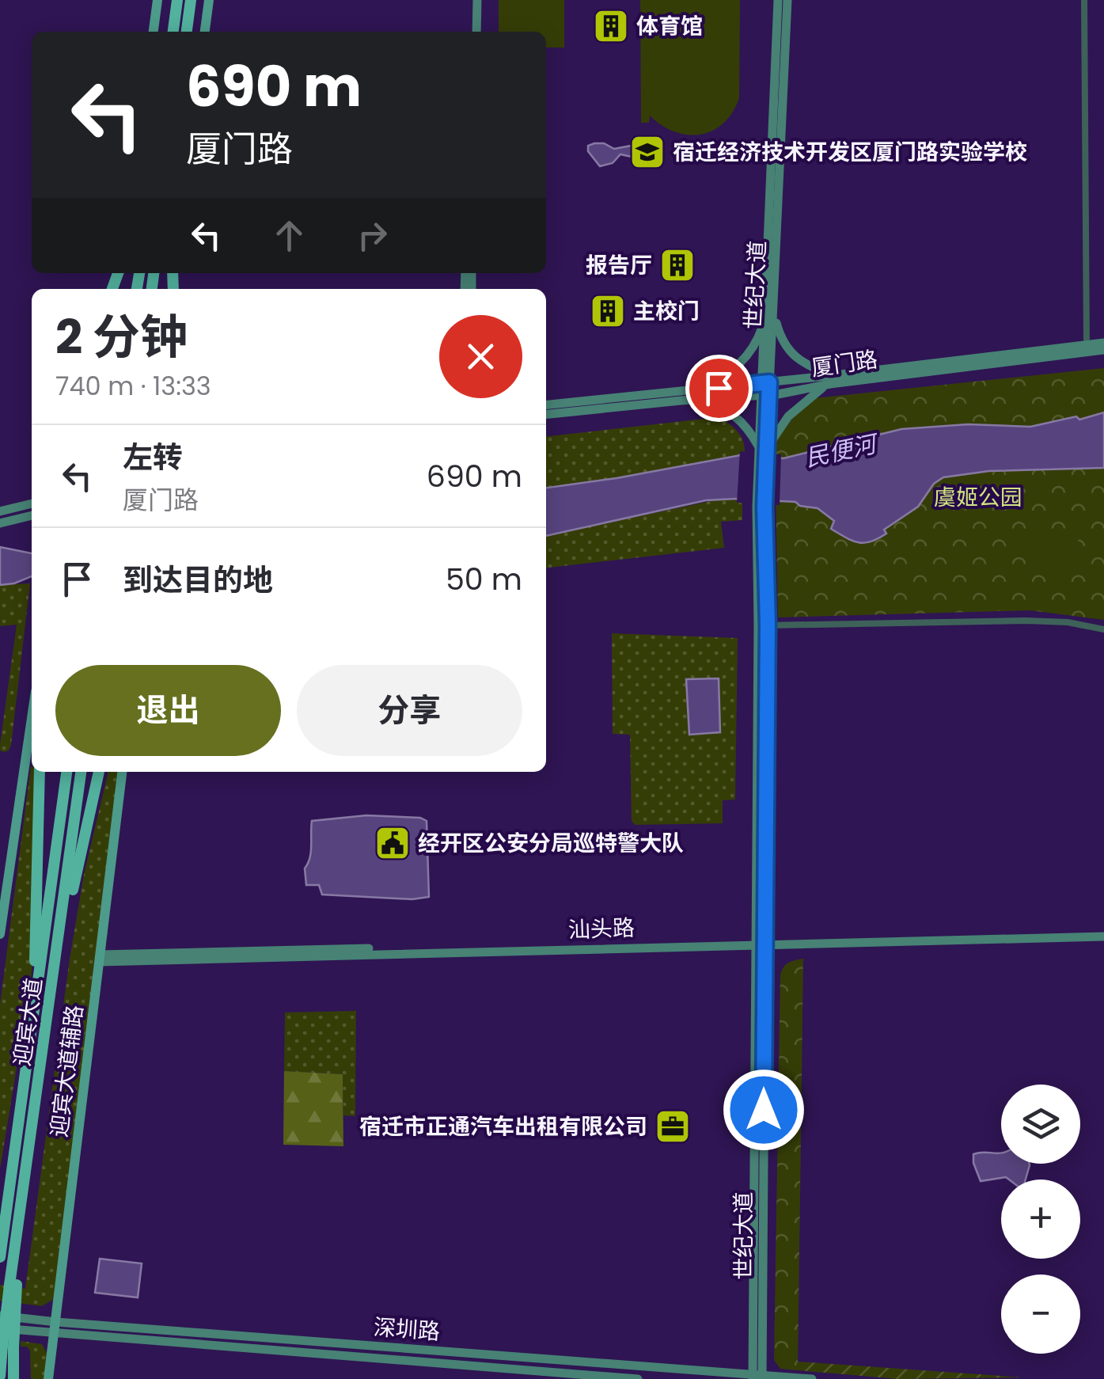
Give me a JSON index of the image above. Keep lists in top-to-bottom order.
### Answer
{
  "streets": {
    "highway": ["迎宾大道"],
    "main road": ["迎宾大道辅路"],
    "street": [
      "世纪大道",
      "厦门路",
      "汕头路",
      "深圳路"
    ]
  },
  "crossings": [
    ["世纪大道", "厦门路"],
    ["世纪大道", "汕头路"],
    ["世纪大道", "深圳路"],
    ["汕头路", "迎宾大道辅路"],
    ["迎宾大道辅路", "深圳路"]
  ],
  "water": ["民便河"],
  "parks": ["虞姬公园"],
  "places": {
    "building": ["体育馆", "报告厅", "主校门"],
    "school or university": ["宿迁经济技术开发区厦门路实验学校"],
    "public building": ["经开区公安分局巡特警大队"],
    "office": ["宿迁市正通汽车出租有限公司"]
  },
  "page": {
    "turn": ["690 m", "厦门路"],
    "heading": ["2 分钟", "740 m · 13:33"],
    "list": [
      {
        "name": "左转",
        "note": "厦门路",
        "value": "690 m"
      },
      {
        "name": "到达目的地",
        "value": "50 m"
      }
    ],
    "buttons": ["退出", "分享"],
    "map_buttons": ["+", "−"]
  }
}
